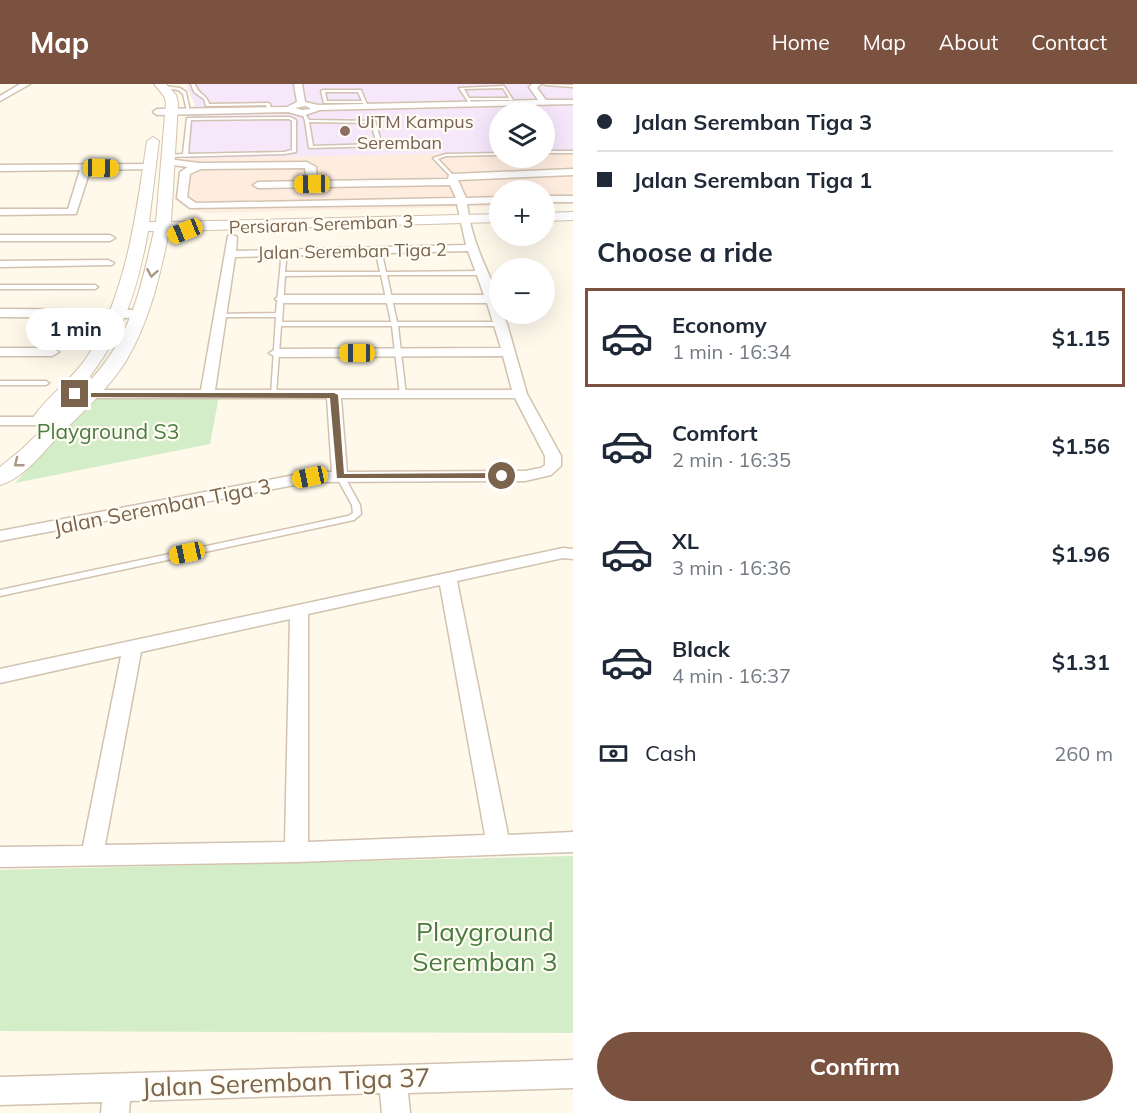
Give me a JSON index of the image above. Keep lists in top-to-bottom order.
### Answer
{
  "streets": {
    "main road": ["Persiaran Seremban 3"],
    "street": ["Jalan Seremban Tiga 2", "Jalan Seremban Tiga 3", "Jalan Seremban Tiga 37"]
  },
  "crossings": [
    ["Persiaran Seremban 3", "Jalan Seremban Tiga 3"],
    ["Jalan Seremban Tiga 2", "Jalan Seremban Tiga 3"]
  ],
  "parks": ["Playground S3", "Playground Seremban 3"],
  "places": ["UiTM Kampus Seremban"],
  "page": {
    "header": "Map",
    "nav": [
      "Home",
      "Map",
      "About",
      "Contact"
    ],
    "banner": ["Jalan Seremban Tiga 3", "Jalan Seremban Tiga 1"],
    "map_buttons": ["+", "−"],
    "heading": "Choose a ride",
    "list": [
      {
        "name": "Economy",
        "note": "1 min · 16:34",
        "value": "$1.15"
      },
      {
        "name": "Comfort",
        "note": "2 min · 16:35",
        "value": "$1.56"
      },
      {
        "name": "XL",
        "note": "3 min · 16:36",
        "value": "$1.96"
      },
      {
        "name": "Black",
        "note": "4 min · 16:37",
        "value": "$1.31"
      }
    ],
    "bubble": "1 min",
    "pay": ["Cash", "260 m"],
    "buttons": "Confirm"
  }
}
